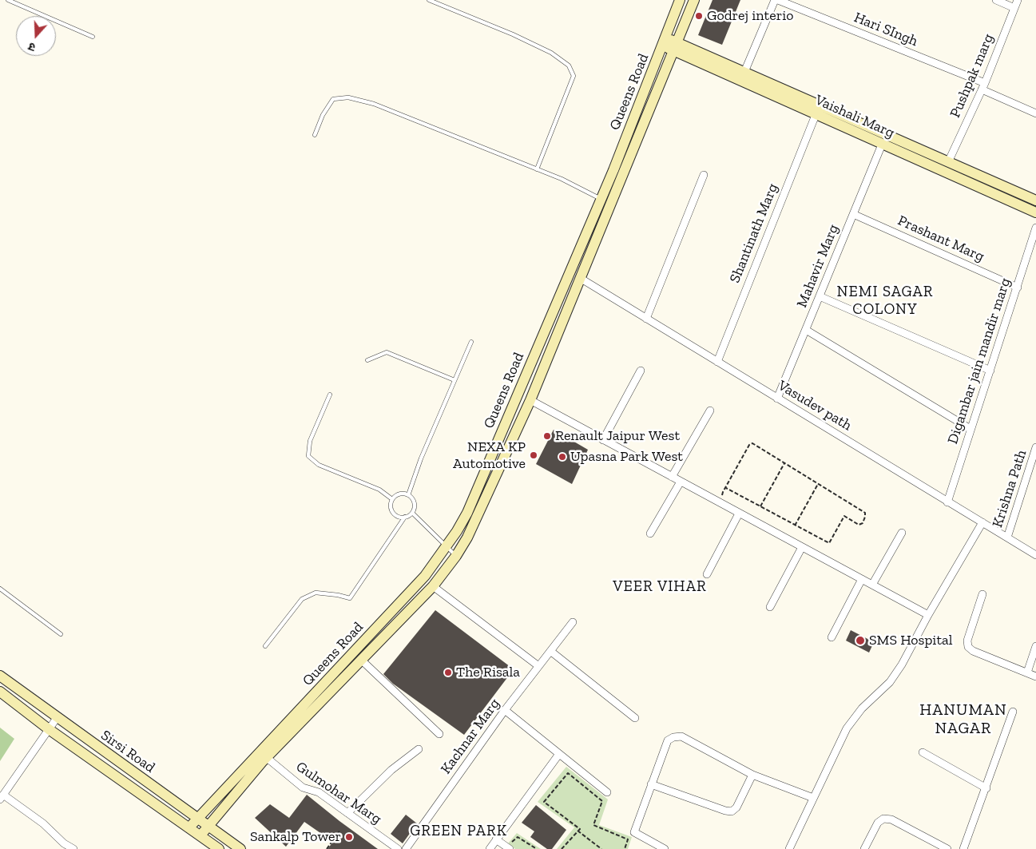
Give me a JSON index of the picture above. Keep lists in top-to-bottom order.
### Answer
{
  "streets": {
    "street": [
      "Hari SIngh",
      "Pushpak marg",
      "Queens Road",
      "Vaishali Marg",
      "Shantinath Marg",
      "Prashant Marg",
      "Mahavir Marg",
      "Digambar jain mandir marg",
      "Vasudev path",
      "Krishna Path",
      "Kachnar Marg",
      "Sirsi Road",
      "Gulmohar Marg"
    ]
  },
  "crossings": [
    ["Hari SIngh", "Pushpak marg"],
    ["Pushpak marg", "Vaishali Marg"],
    ["Queens Road", "Vaishali Marg"],
    ["Queens Road", "Vasudev path"],
    ["Queens Road", "Sirsi Road"],
    ["Queens Road", "Gulmohar Marg"],
    ["Vaishali Marg", "Shantinath Marg"],
    ["Vaishali Marg", "Mahavir Marg"],
    ["Shantinath Marg", "Vasudev path"],
    ["Prashant Marg", "Mahavir Marg"],
    ["Prashant Marg", "Digambar jain mandir marg"],
    ["Mahavir Marg", "Vasudev path"],
    ["Digambar jain mandir marg", "Vasudev path"],
    ["Vasudev path", "Krishna Path"]
  ],
  "districts": [
    "NEMI SAGAR COLONY",
    "VEER VIHAR",
    "HANUMAN NAGAR",
    "GREEN PARK"
  ],
  "places": [
    "Godrej interio",
    "Renault Jaipur West",
    "NEXA KP Automotive",
    "Upasna Park West",
    "SMS Hospital",
    "The Risala",
    "Sankalp Tower"
  ],
  "north": "bottom"
}
